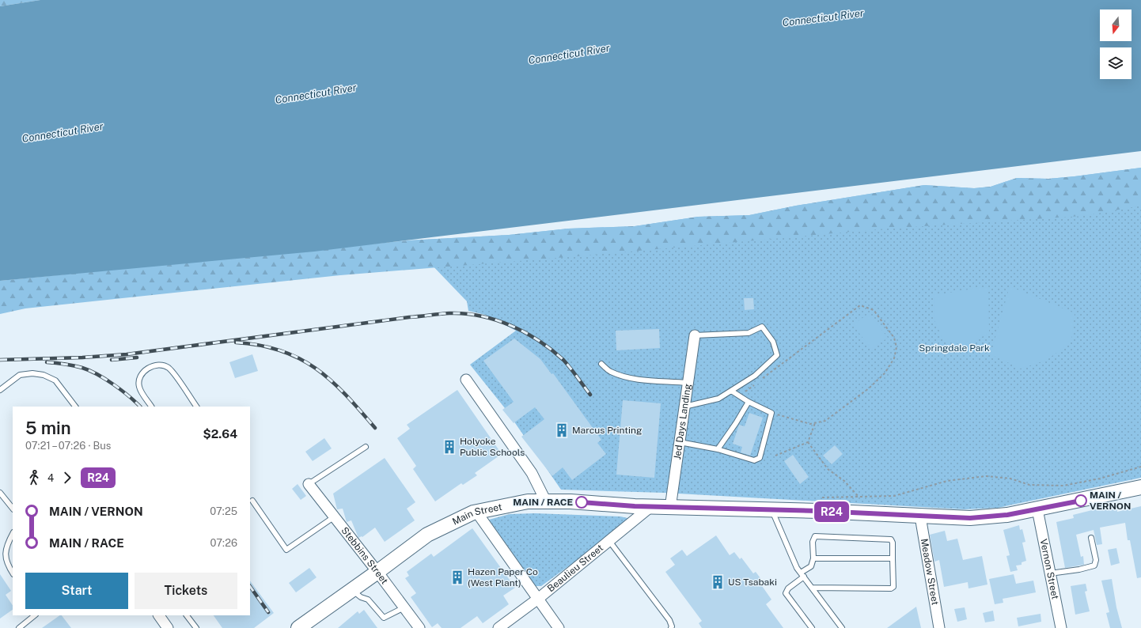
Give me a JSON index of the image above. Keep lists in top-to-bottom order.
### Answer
{
  "streets": {
    "main road": ["Main Street"],
    "street": [
      "Jed Days Landing",
      "Stebbins Street",
      "Beaulieu Street",
      "Vernon Street",
      "Meadow Street"
    ]
  },
  "crossings": [
    ["Jed Days Landing", "Main Street"],
    ["Main Street", "Stebbins Street"],
    ["Main Street", "Beaulieu Street"],
    ["Main Street", "Vernon Street"],
    ["Main Street", "Meadow Street"]
  ],
  "water": ["Connecticut River"],
  "parks": ["Springdale Park"],
  "places": {
    "building": [
      "Marcus Printing",
      "Holyoke Public Schools",
      "Hazen Paper Co (West Plant)",
      "US Tsabaki"
    ],
    "other": ["MAIN / VERNON", "MAIN / RACE"]
  },
  "lines": ["bus line R24"],
  "north": "bottom",
  "page": {
    "on_map": "R24",
    "heading": ["5 min", "07:21 – 07:26 · Bus", "$2.64"],
    "legs": ["4", "R24"],
    "list": [
      {
        "name": "MAIN / VERNON",
        "value": "07:25"
      },
      {
        "name": "MAIN / RACE",
        "value": "07:26"
      }
    ],
    "buttons": ["Start", "Tickets"]
  }
}
